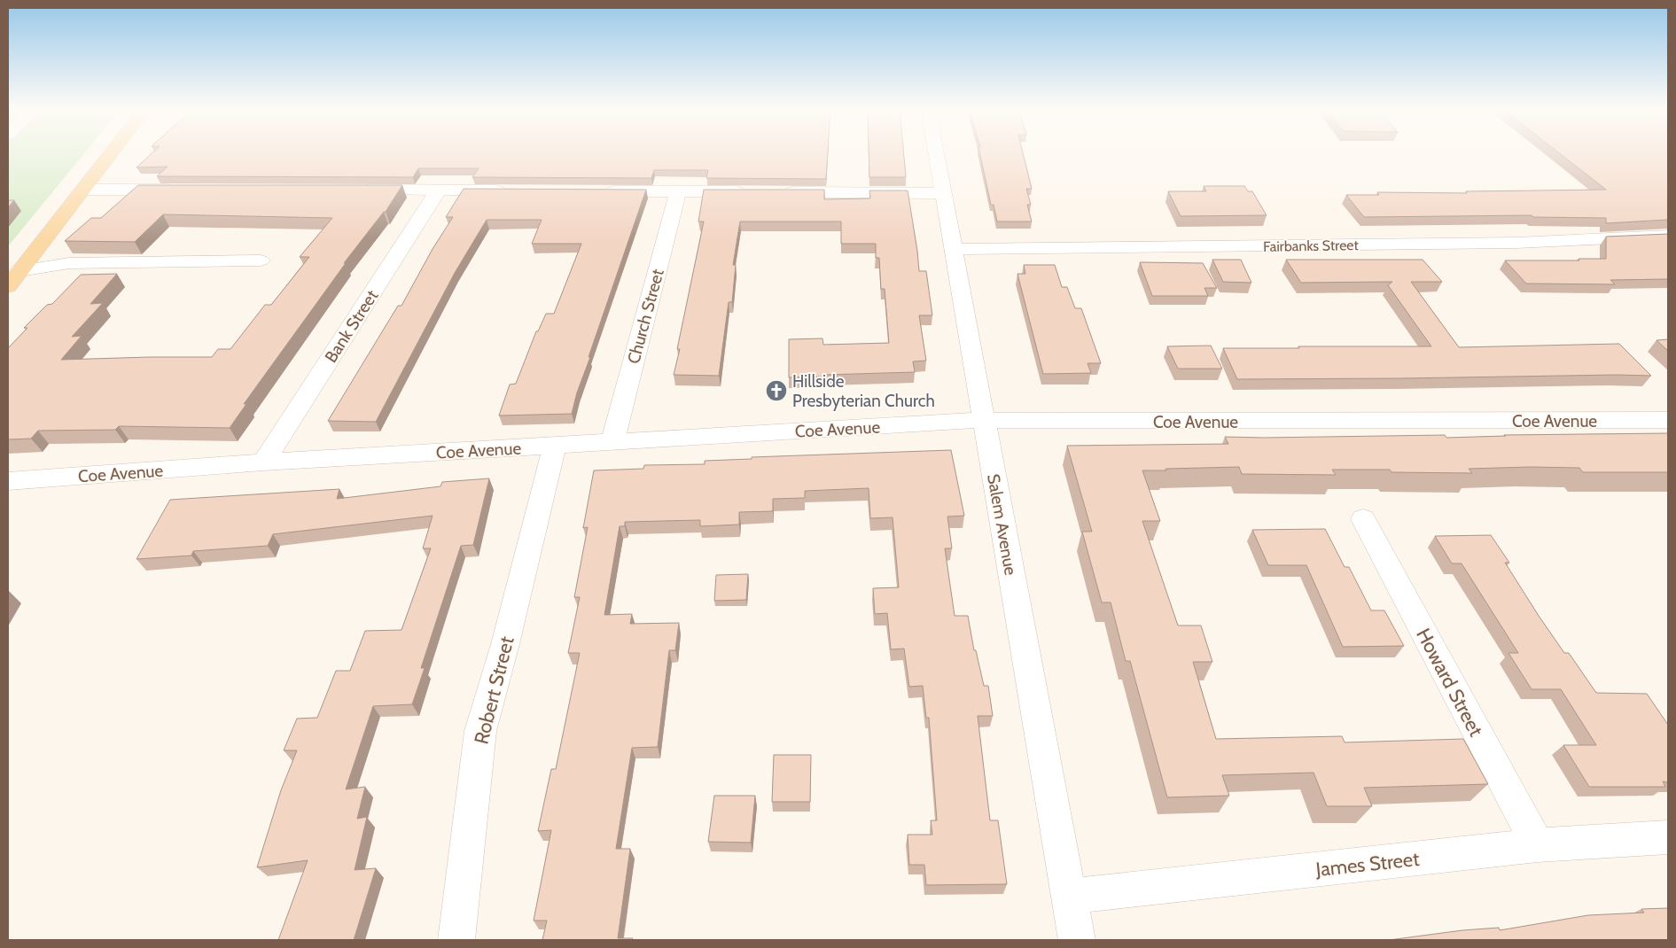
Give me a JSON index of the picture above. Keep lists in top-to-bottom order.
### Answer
{
  "streets": {
    "street": [
      "Fairbanks Street",
      "Church Street",
      "Bank Street",
      "Coe Avenue",
      "Salem Avenue",
      "Howard Street",
      "Robert Street",
      "James Street"
    ]
  },
  "crossings": [
    ["Fairbanks Street", "Salem Avenue"],
    ["Church Street", "Coe Avenue"],
    ["Bank Street", "Coe Avenue"],
    ["Coe Avenue", "Salem Avenue"],
    ["Coe Avenue", "Robert Street"],
    ["Salem Avenue", "James Street"],
    ["Howard Street", "James Street"]
  ],
  "places": {
    "church": ["Hillside Presbyterian Church"]
  }
}
